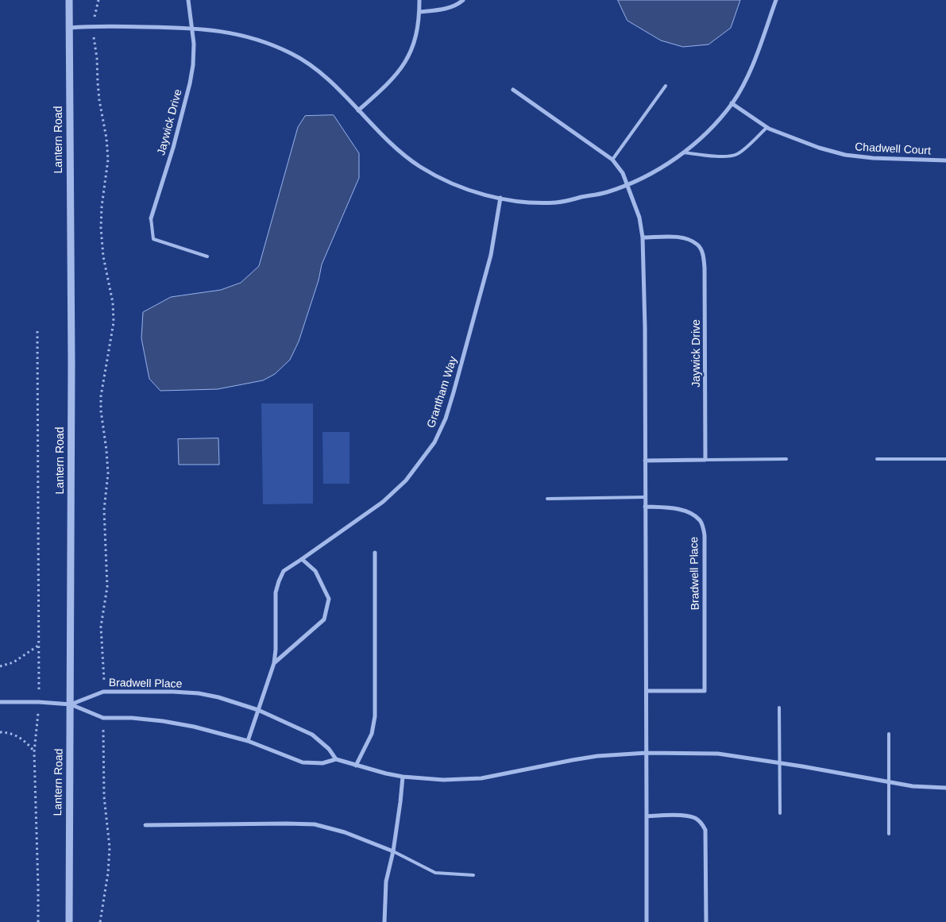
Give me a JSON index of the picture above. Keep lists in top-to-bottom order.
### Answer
{
  "streets": {
    "street": [
      "Jaywick Drive",
      "Lantern Road",
      "Chadwell Court",
      "Grantham Way",
      "Bradwell Place"
    ]
  },
  "crossings": [
    ["Lantern Road", "Bradwell Place"],
    ["Grantham Way", "Bradwell Place"]
  ]
}
